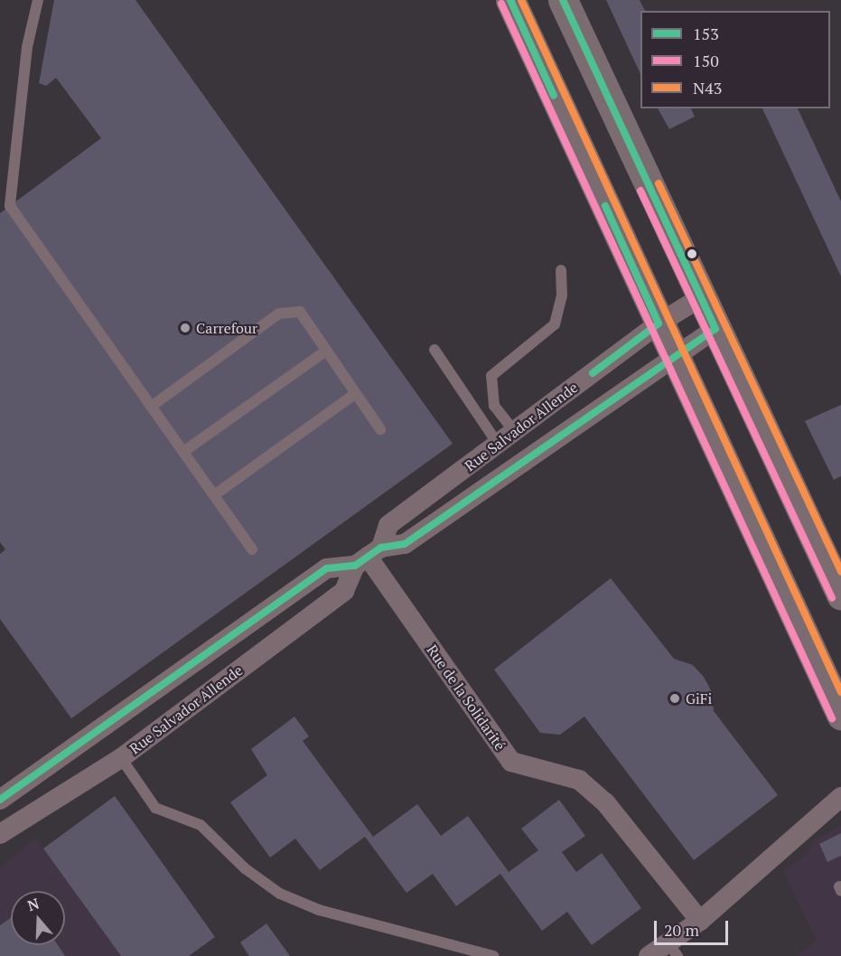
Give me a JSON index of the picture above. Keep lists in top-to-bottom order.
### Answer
{
  "streets": {
    "street": ["Rue Salvador Allende", "Rue de la Solidarité"]
  },
  "crossings": [
    ["Rue Salvador Allende", "Rue de la Solidarité"]
  ],
  "places": ["Carrefour", "GiFi"],
  "lines": ["transit line 153", "transit line N43", "transit line 150"],
  "legend": ["153", "150", "N43"],
  "scale_bar": "20 m",
  "north": "top"
}
